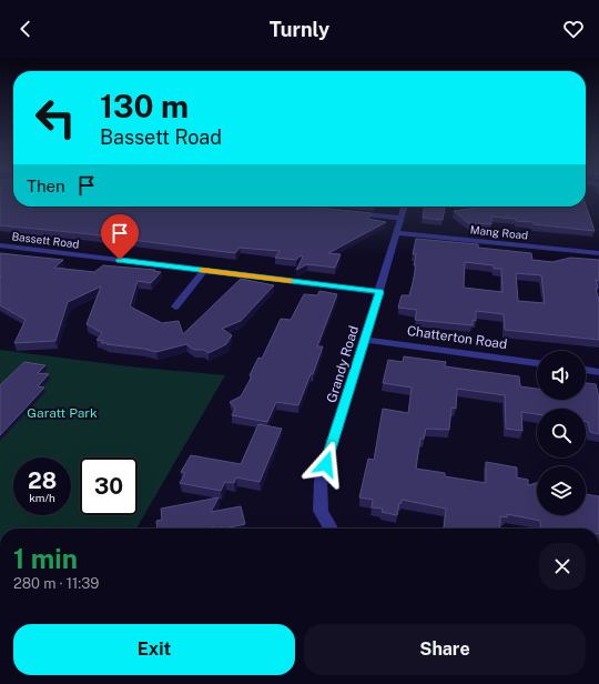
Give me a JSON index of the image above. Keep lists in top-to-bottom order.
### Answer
{
  "streets": {
    "street": [
      "Mang Road",
      "Bassett Road",
      "Chatterton Road",
      "Grandy Road"
    ]
  },
  "crossings": [
    ["Mang Road", "Grandy Road"],
    ["Bassett Road", "Grandy Road"],
    ["Chatterton Road", "Grandy Road"]
  ],
  "parks": ["Garatt Park"],
  "page": {
    "header": "Turnly",
    "turn": ["130 m", "Bassett Road"],
    "then": "Then",
    "speed": "28 km/h",
    "limit": "30",
    "heading": ["1 min", "280 m · 11:39"],
    "buttons": ["Exit", "Share"]
  }
}
